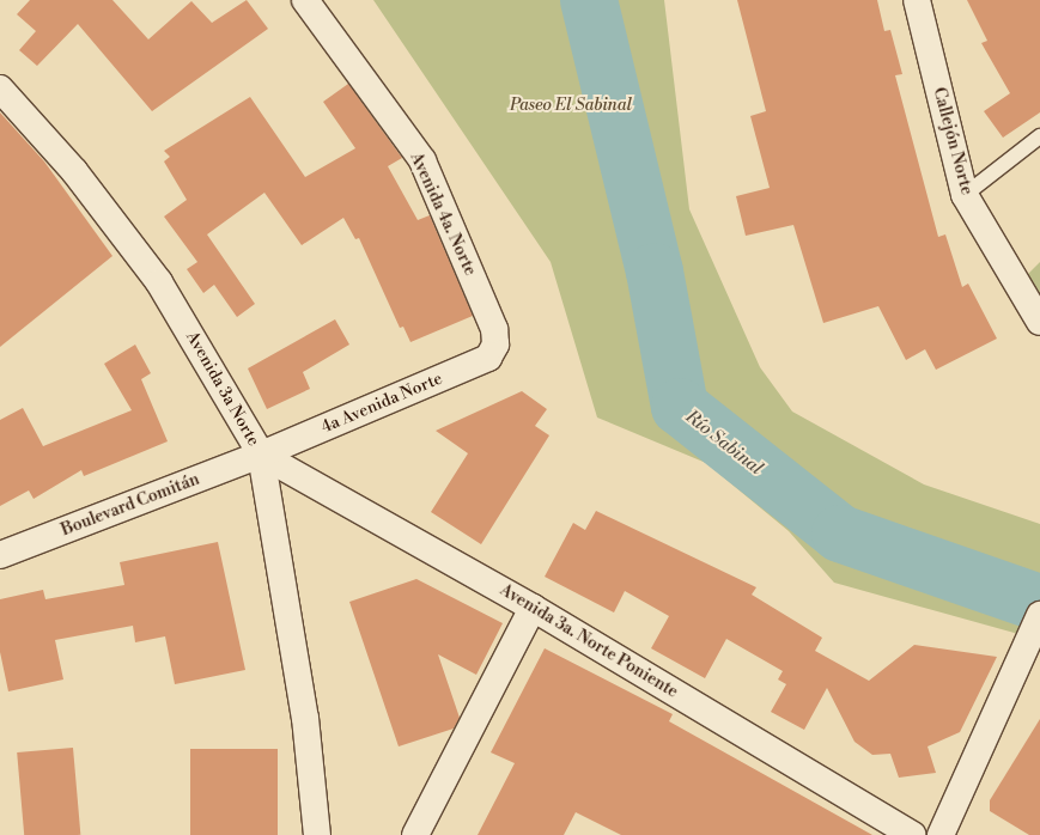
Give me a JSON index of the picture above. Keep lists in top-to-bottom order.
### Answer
{
  "streets": {
    "street": [
      "Callejón Norte",
      "Avenida 4a. Norte",
      "Avenida 3a Norte",
      "4a Avenida Norte",
      "Boulevard Comitán",
      "Avenida 3a. Norte Poniente"
    ]
  },
  "crossings": [
    ["Avenida 4a. Norte", "4a Avenida Norte"],
    ["Avenida 3a Norte", "4a Avenida Norte"],
    ["Avenida 3a Norte", "Boulevard Comitán"],
    ["Avenida 3a Norte", "Avenida 3a. Norte Poniente"],
    ["4a Avenida Norte", "Boulevard Comitán"],
    ["4a Avenida Norte", "Avenida 3a. Norte Poniente"],
    ["Boulevard Comitán", "Avenida 3a. Norte Poniente"]
  ],
  "water": ["Río Sabinal"],
  "parks": ["Paseo El Sabinal"]
}
